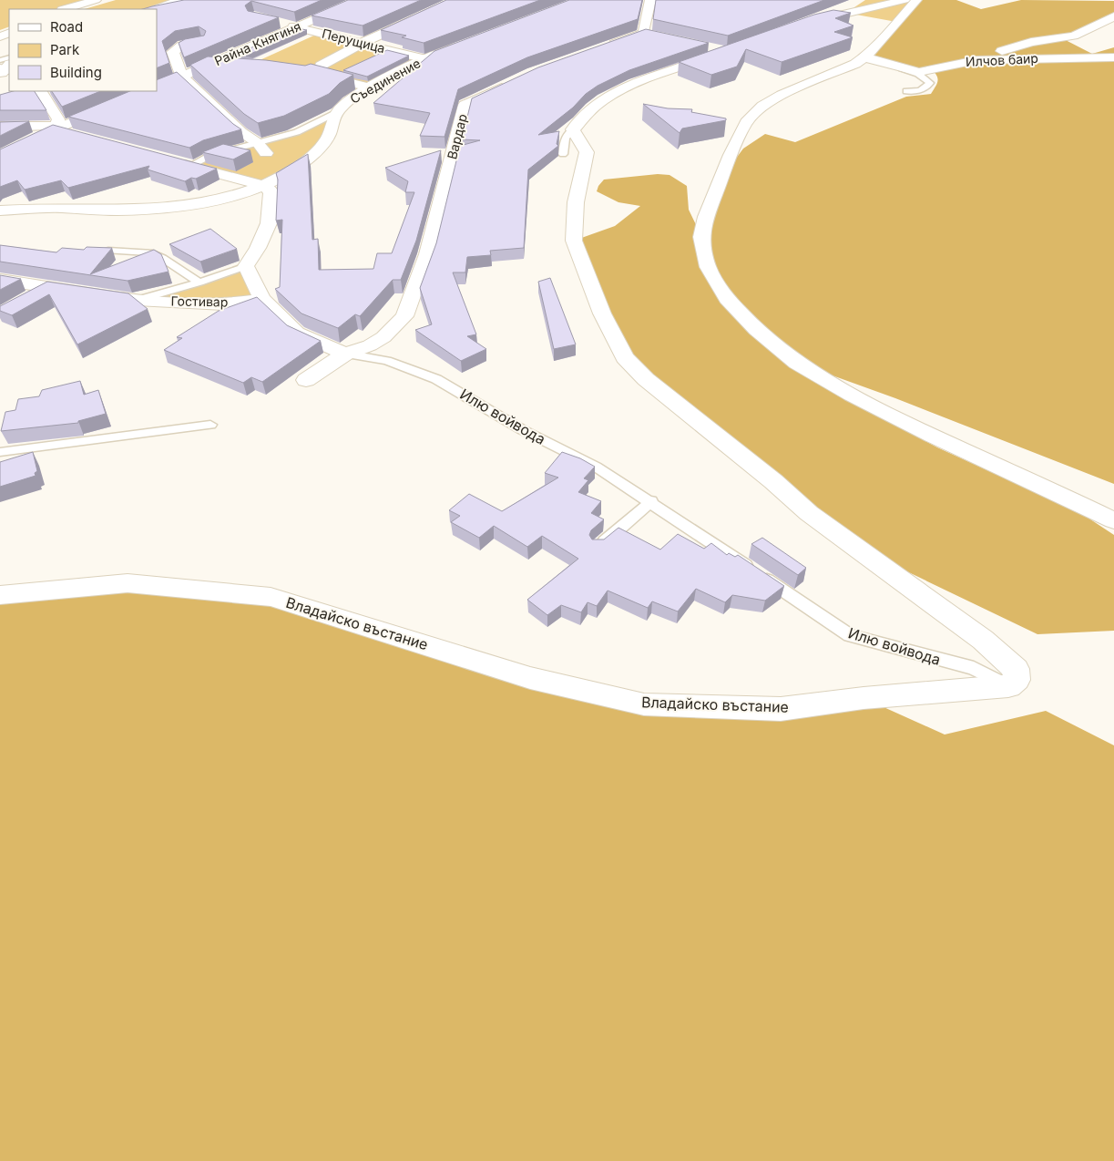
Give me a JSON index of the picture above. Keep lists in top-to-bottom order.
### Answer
{
  "streets": {
    "street": [
      "Перущица",
      "Райна Княгиня",
      "Илчов баир",
      "Съединение",
      "Вардар",
      "Гостивар",
      "Владайско въстание"
    ],
    "lane": ["Илю войвода"]
  },
  "crossings": [
    ["Перущица", "Райна Княгиня"],
    ["Перущица", "Съединение"],
    ["Вардар", "Илю войвода"],
    ["Илю войвода", "Владайско въстание"]
  ],
  "legend": ["Road", "Park", "Building"]
}
